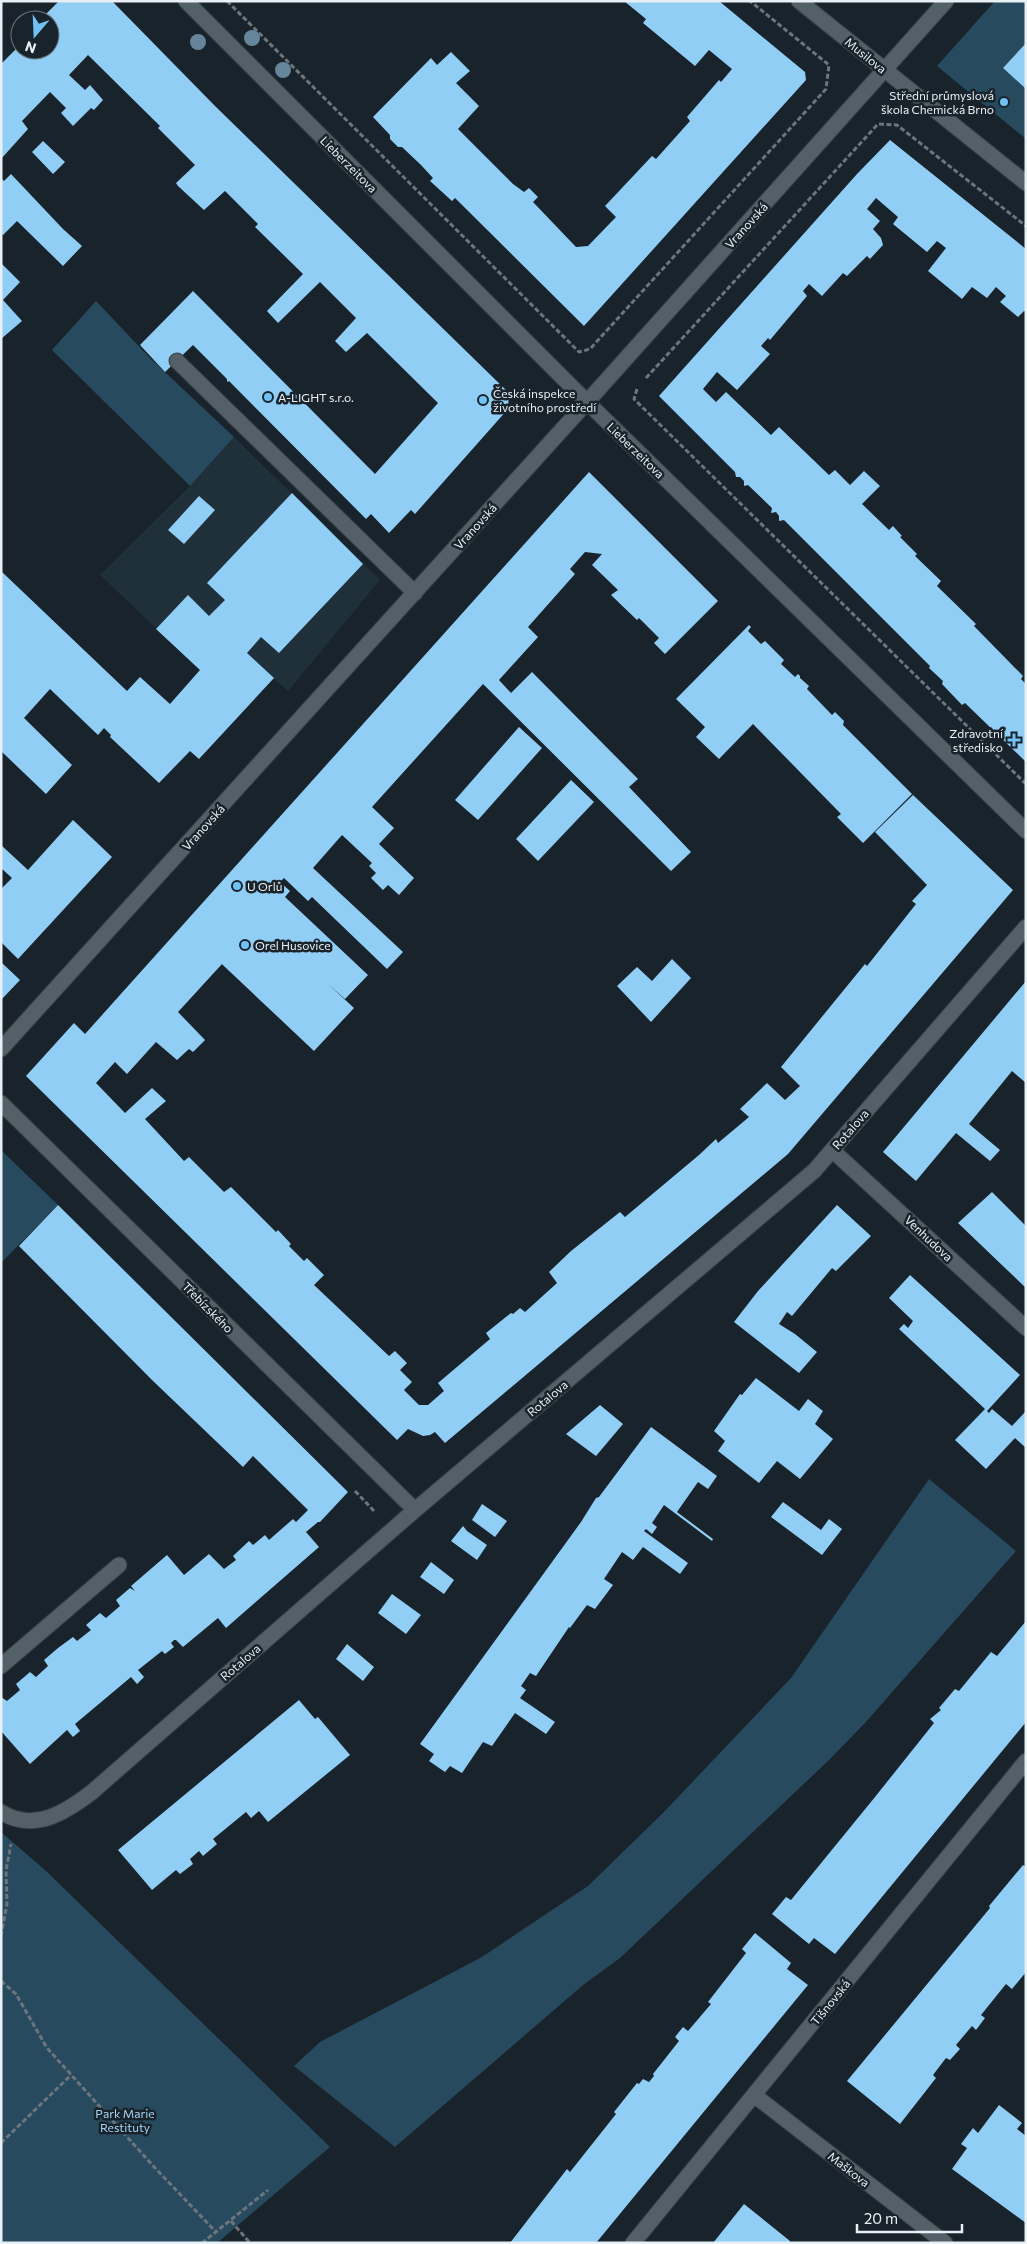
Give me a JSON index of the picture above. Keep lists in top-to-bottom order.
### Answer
{
  "streets": {
    "street": [
      "Musilova",
      "Lieberzeitova",
      "Vranovská",
      "Rotalova",
      "Venhudova",
      "Třebízského",
      "Tišnovská",
      "Maškova"
    ]
  },
  "crossings": [
    ["Musilova", "Vranovská"],
    ["Lieberzeitova", "Vranovská"],
    ["Rotalova", "Venhudova"],
    ["Rotalova", "Třebízského"],
    ["Tišnovská", "Maškova"]
  ],
  "parks": ["Park Marie Restituty"],
  "places": {
    "other": [
      "Střední průmyslová škola Chemická Brno",
      "A-LIGHT s.r.o.",
      "Česká inspekce životního prostředí",
      "U Orlů",
      "Orel Husovice"
    ],
    "health": ["Zdravotní středisko"]
  },
  "scale_bar": "20 m",
  "north": "bottom"
}
